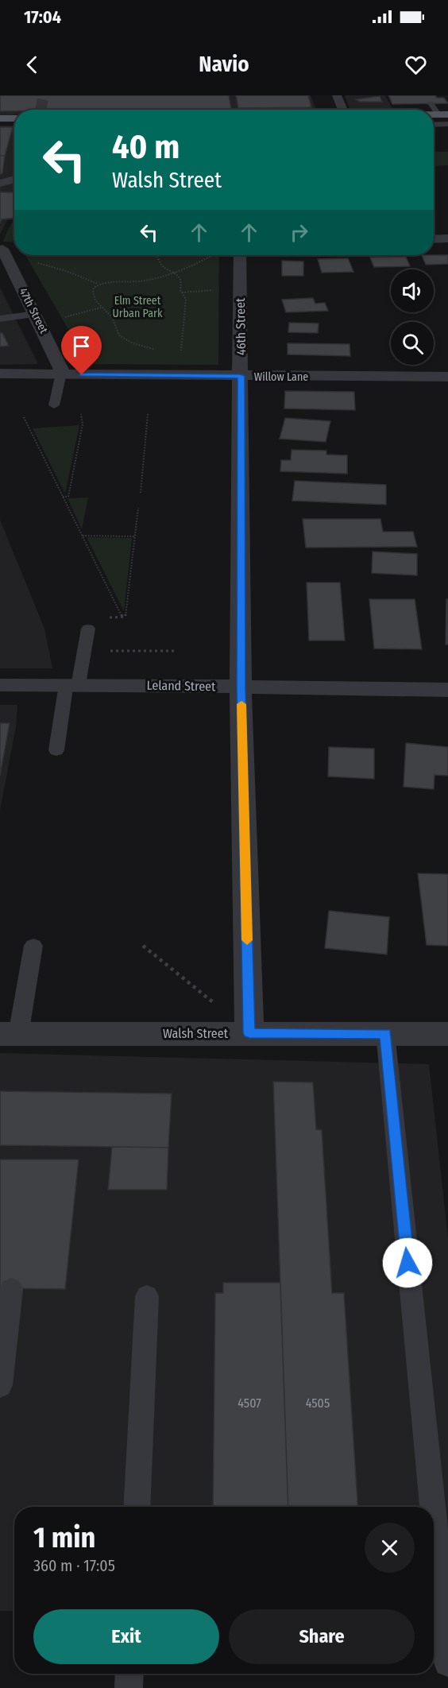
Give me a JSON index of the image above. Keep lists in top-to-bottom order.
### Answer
{
  "streets": {
    "street": [
      "47th Street",
      "46th Street",
      "Willow Lane",
      "Leland Street",
      "Walsh Street"
    ]
  },
  "crossings": [
    ["47th Street", "Willow Lane"],
    ["46th Street", "Willow Lane"],
    ["46th Street", "Leland Street"],
    ["46th Street", "Walsh Street"]
  ],
  "parks": ["Elm Street Urban Park"],
  "house_numbers": ["4507", "4505"],
  "page": {
    "status": "17:04",
    "header": "Navio",
    "turn": ["40 m", "Walsh Street"],
    "heading": ["1 min", "360 m · 17:05"],
    "buttons": ["Exit", "Share"]
  }
}
